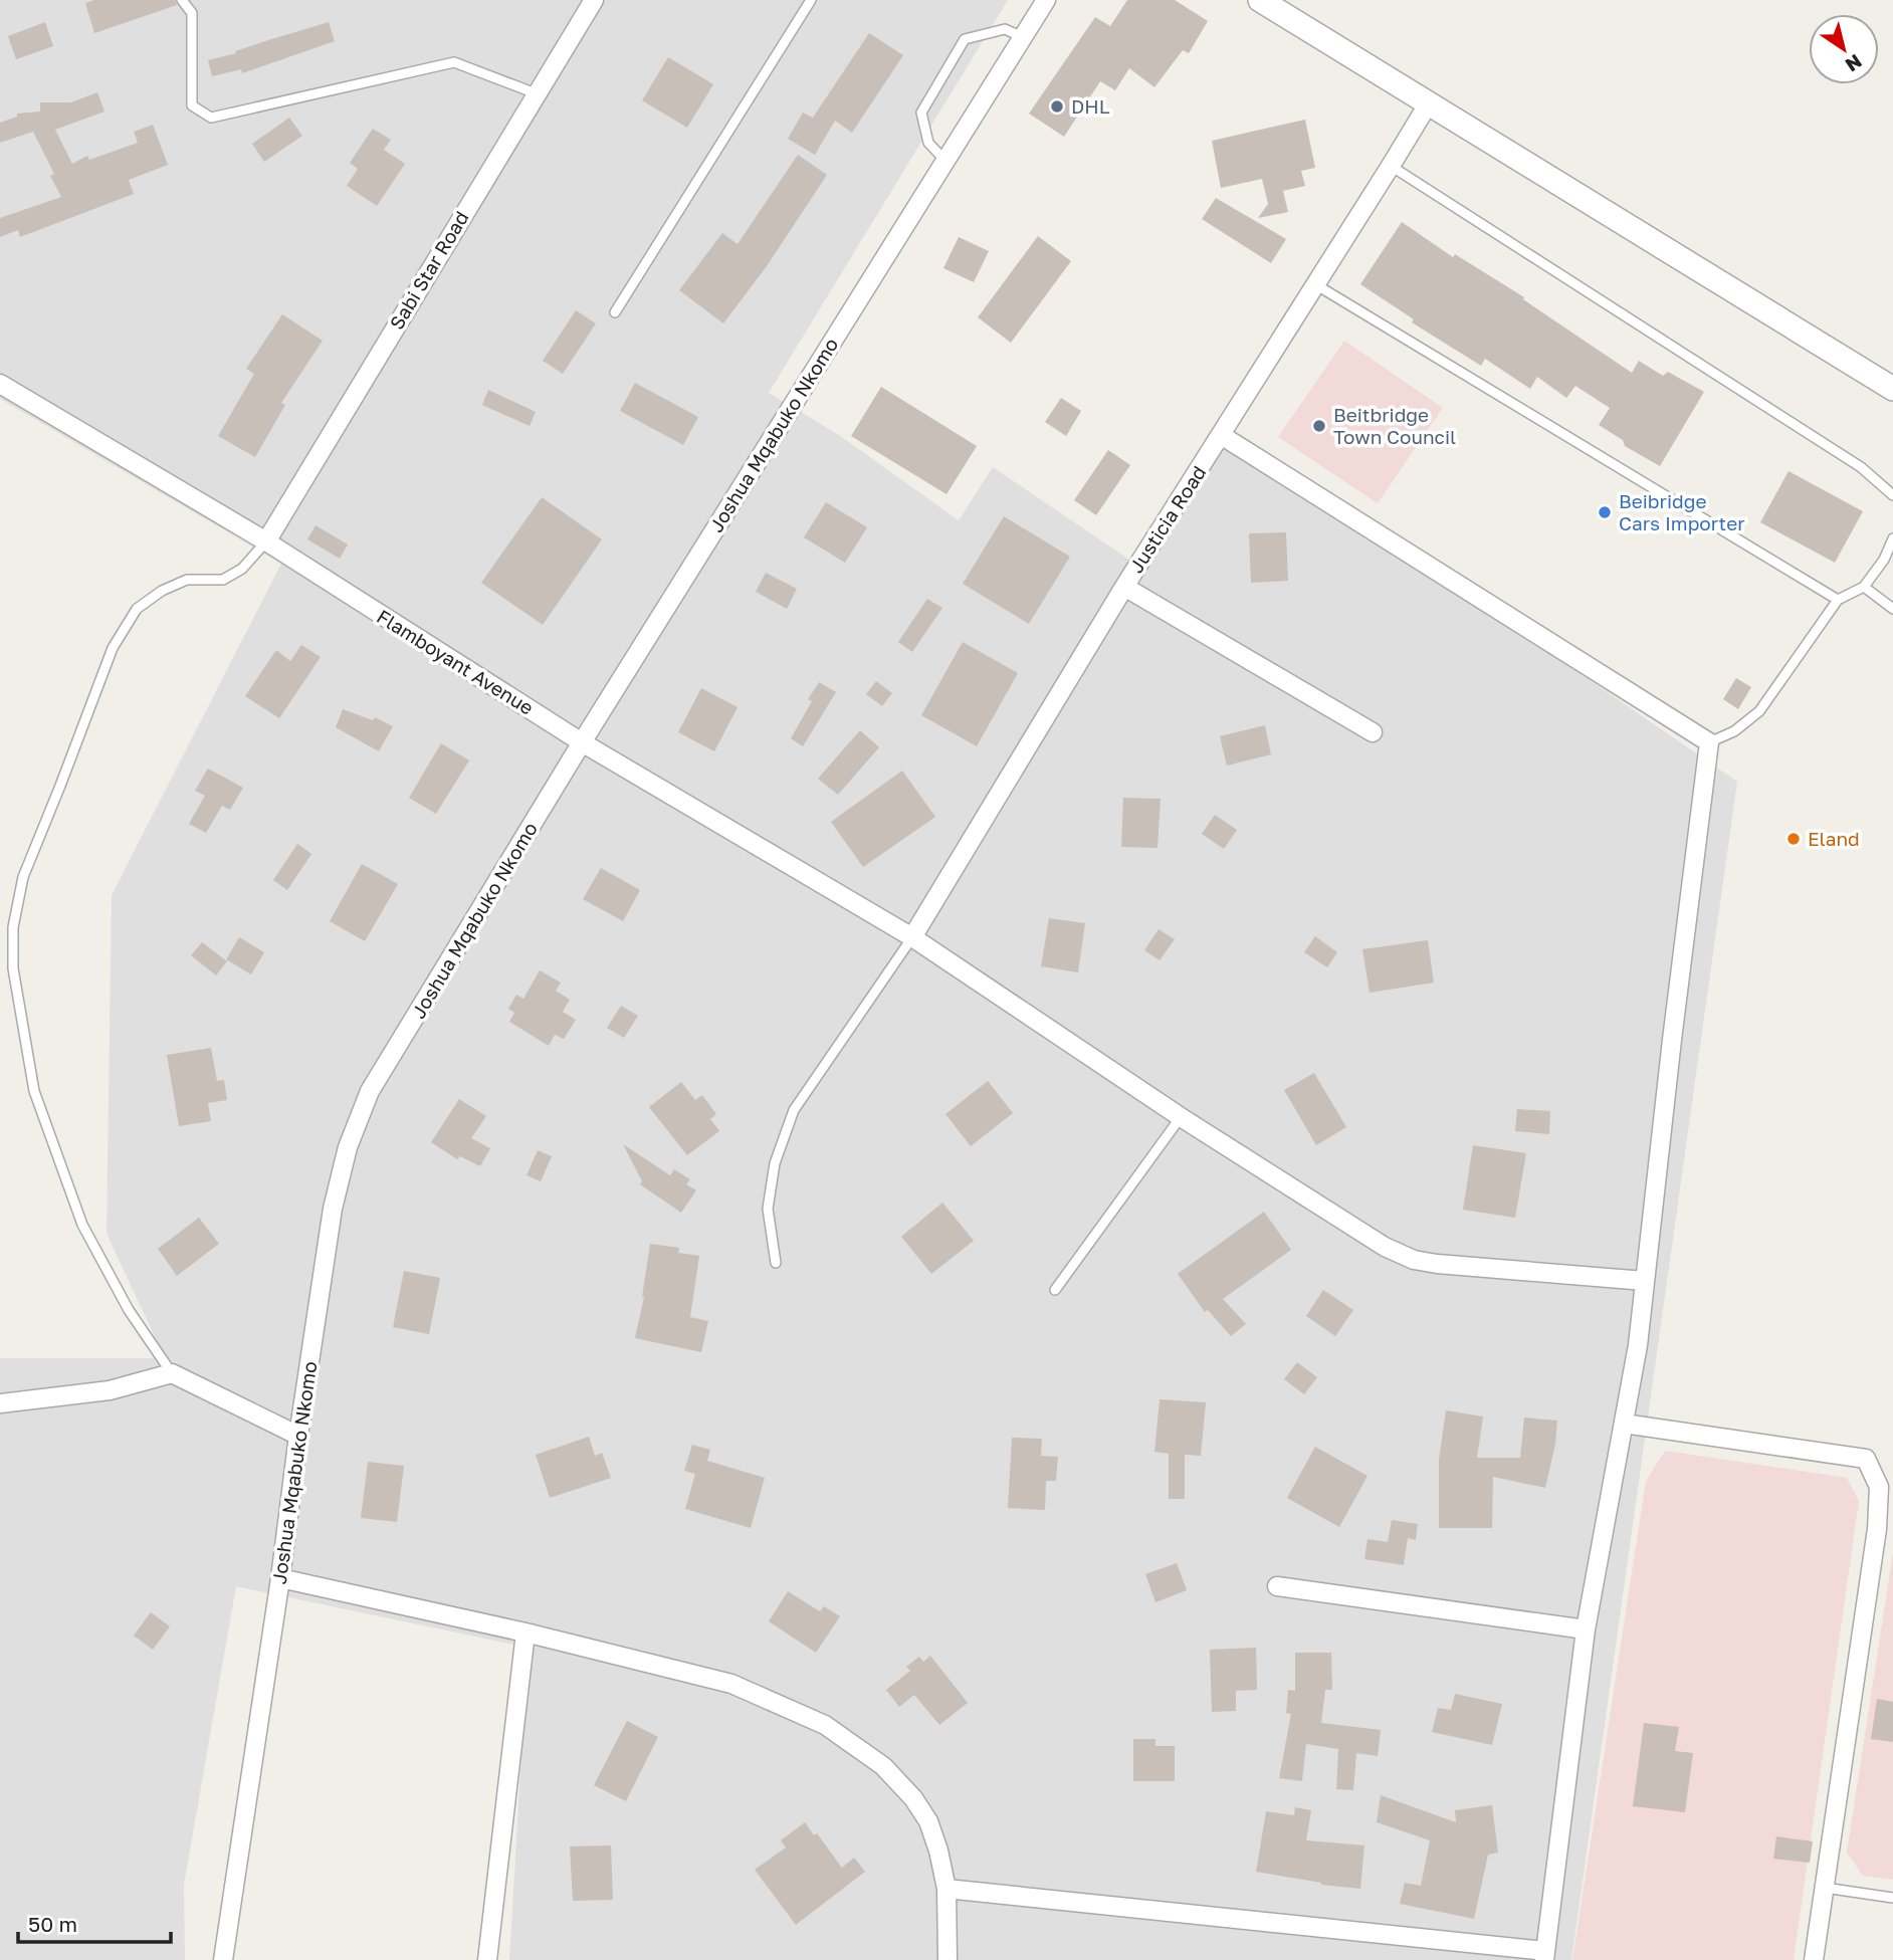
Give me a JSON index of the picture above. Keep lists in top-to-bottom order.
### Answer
{
  "streets": {
    "street": [
      "Sabi Star Road",
      "Joshua Mqabuko Nkomo",
      "Justicia Road",
      "Flamboyant Avenue"
    ]
  },
  "crossings": [
    ["Sabi Star Road", "Flamboyant Avenue"],
    ["Joshua Mqabuko Nkomo", "Flamboyant Avenue"],
    ["Justicia Road", "Flamboyant Avenue"]
  ],
  "places": [
    "DHL",
    "Beitbridge Town Council",
    "Beibridge Cars Importer",
    "Eland"
  ],
  "scale_bar": "50 m",
  "north": "bottom right"
}
